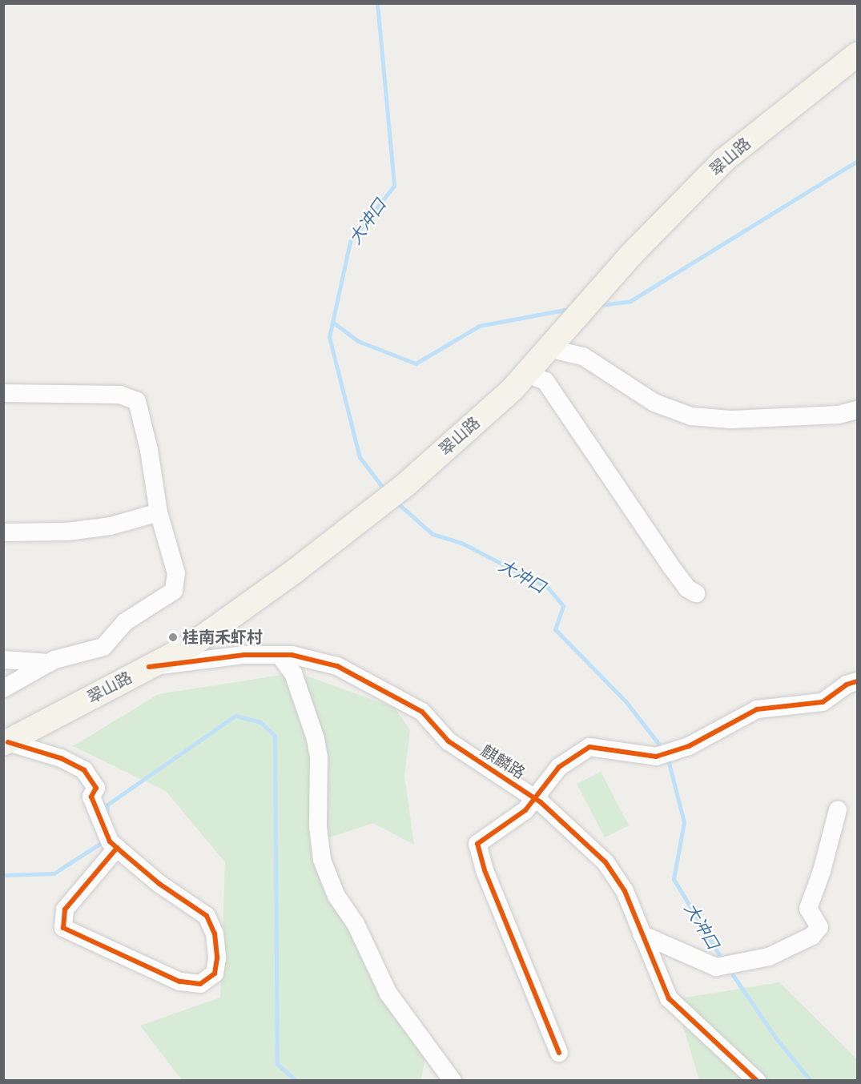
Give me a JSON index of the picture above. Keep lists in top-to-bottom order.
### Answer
{
  "streets": {
    "main road": ["翠山路"],
    "street": ["麒麟路"]
  },
  "crossings": [
    ["翠山路", "麒麟路"]
  ],
  "water": ["大冲口"],
  "places": ["桂南禾虾村"]
}
